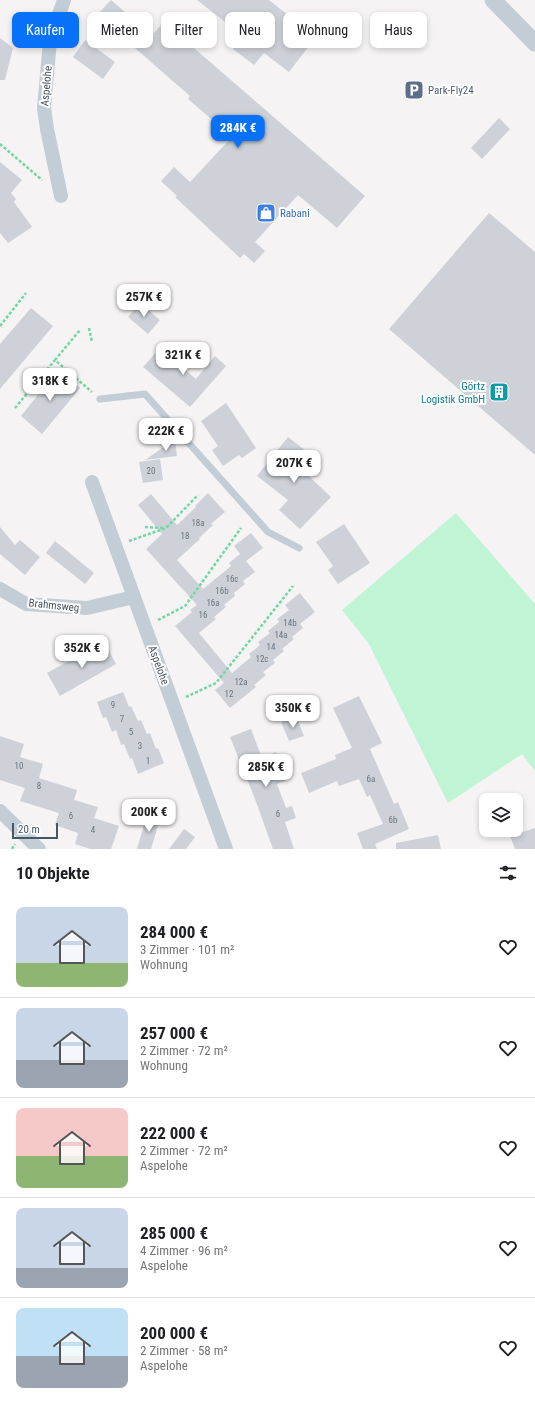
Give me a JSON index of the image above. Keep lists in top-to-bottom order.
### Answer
{
  "streets": {
    "street": ["Aspelohe", "Brahmsweg"]
  },
  "crossings": [
    ["Aspelohe", "Brahmsweg"]
  ],
  "places": {
    "parking": ["Park-Fly24"],
    "shop": ["Rabani"],
    "building": ["Görtz Logistik GmbH"]
  },
  "house_numbers": [
    "20",
    "18a",
    "18",
    "16c",
    "16b",
    "16a",
    "16",
    "14b",
    "14a",
    "14",
    "12c",
    "12a",
    "12",
    "9",
    "7",
    "5",
    "3",
    "1",
    "10",
    "6a",
    "8",
    "6",
    "6",
    "6b",
    "4"
  ],
  "scale_bar": "20 m",
  "page": {
    "chip": [
      "Kaufen",
      "Mieten",
      "Filter",
      "Neu",
      "Wohnung",
      "Haus"
    ],
    "price": [
      "284K €",
      "257K €",
      "321K €",
      "318K €",
      "222K €",
      "207K €",
      "352K €",
      "350K €",
      "285K €",
      "200K €"
    ],
    "scale": "20 m",
    "heading": "10 Objekte",
    "list": [
      {
        "name": "284 000 €",
        "note": "3 Zimmer · 101 m² · Wohnung"
      },
      {
        "name": "257 000 €",
        "note": "2 Zimmer · 72 m² · Wohnung"
      },
      {
        "name": "222 000 €",
        "note": "2 Zimmer · 72 m² · Aspelohe"
      },
      {
        "name": "285 000 €",
        "note": "4 Zimmer · 96 m² · Aspelohe"
      },
      {
        "name": "200 000 €",
        "note": "2 Zimmer · 58 m² · Aspelohe"
      }
    ]
  }
}
